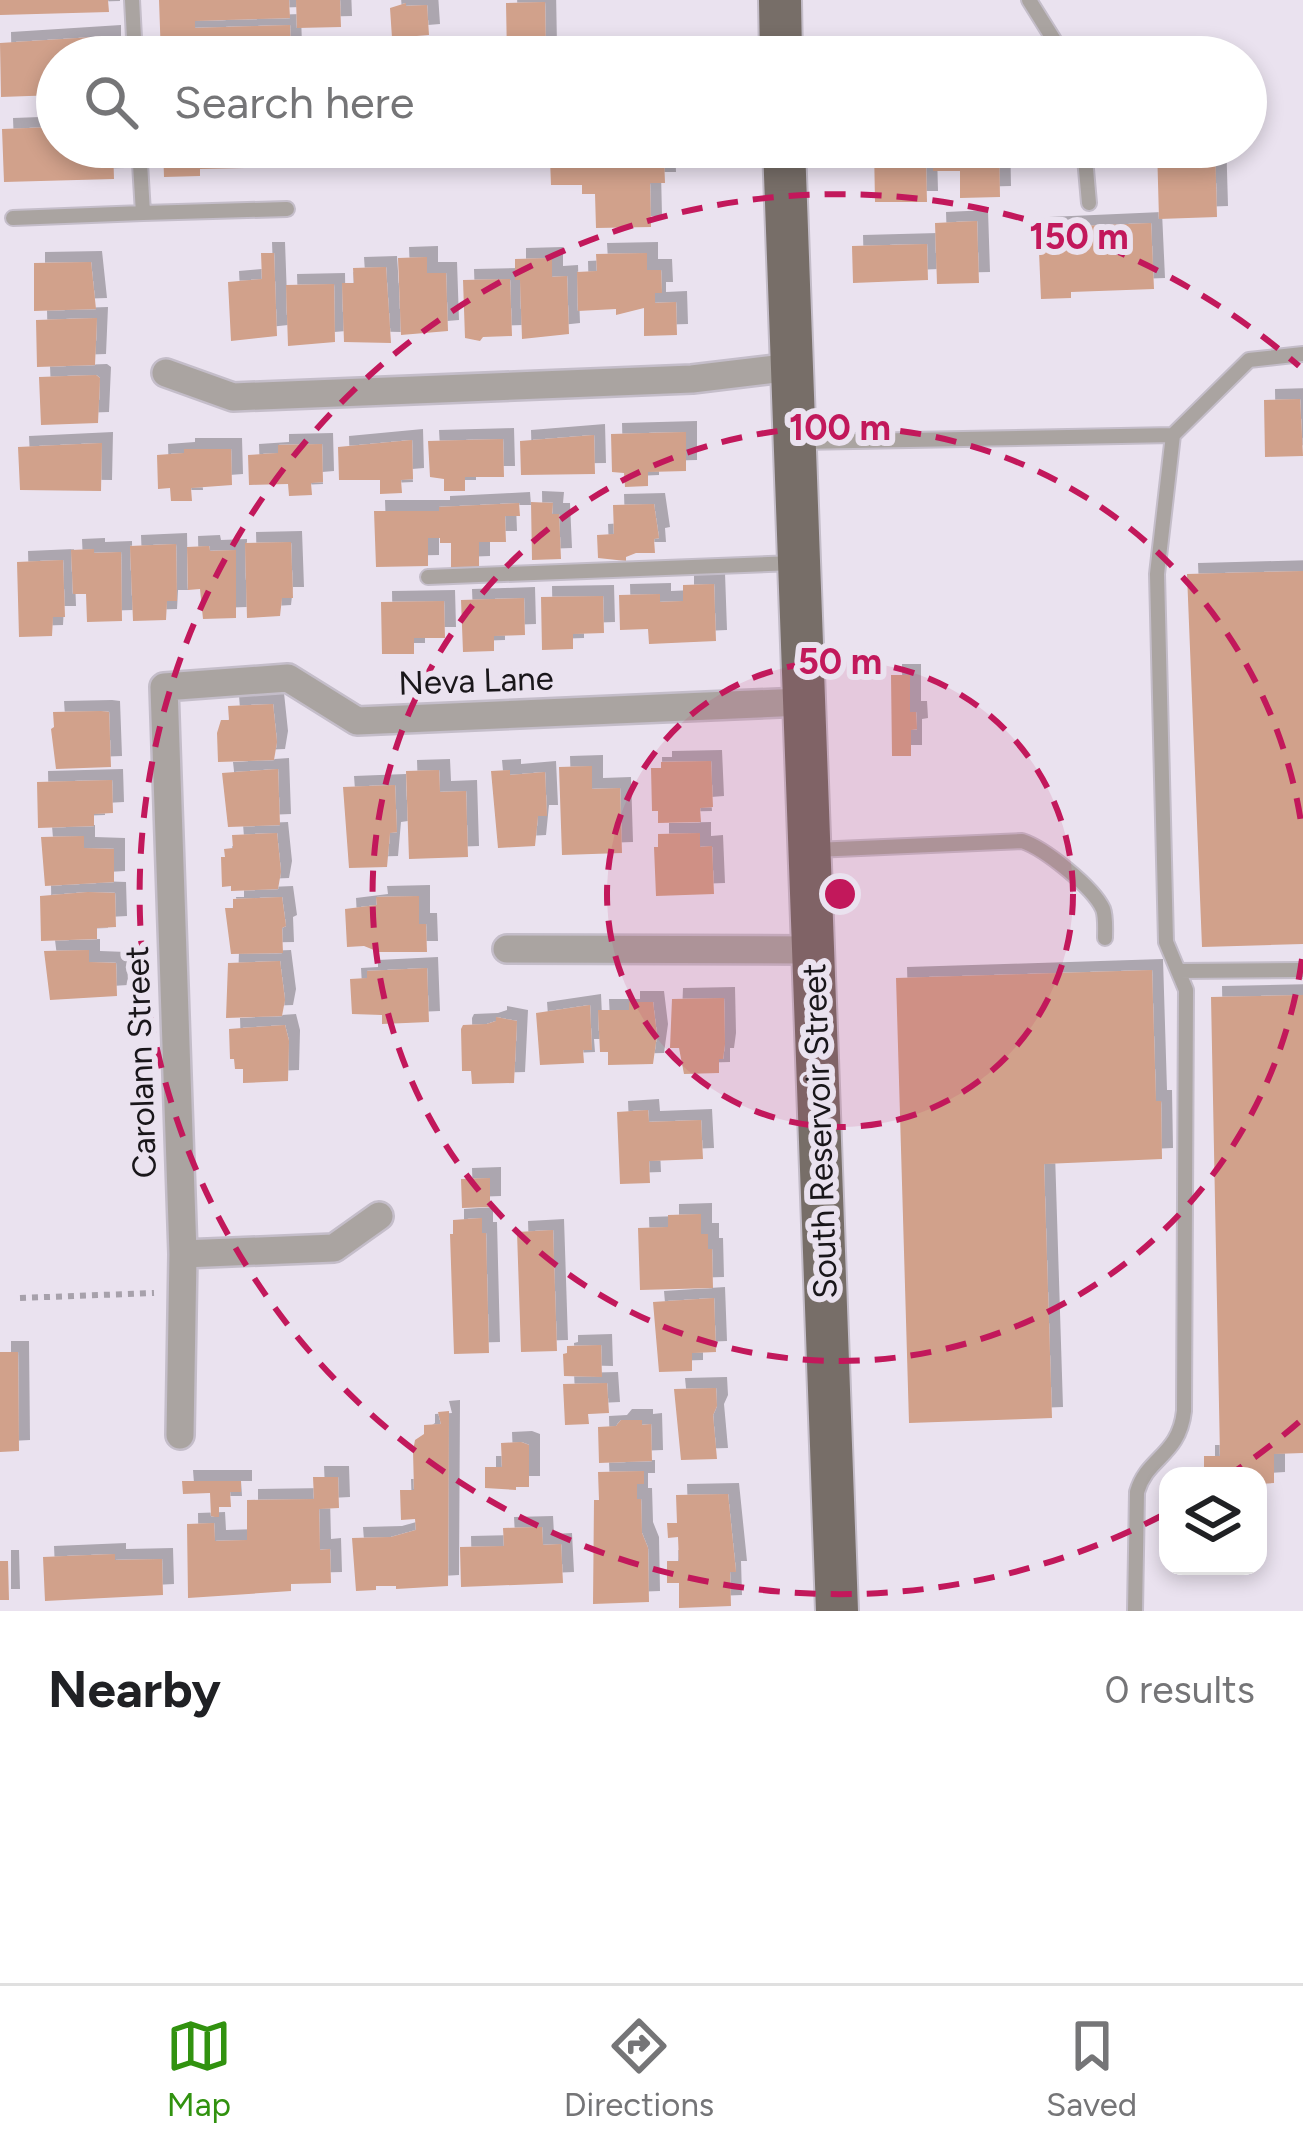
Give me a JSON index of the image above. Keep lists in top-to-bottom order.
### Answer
{
  "streets": {
    "main road": ["South Reservoir Street"],
    "street": ["Neva Lane", "Carolann Street"]
  },
  "crossings": [
    ["Neva Lane", "Carolann Street"],
    ["Neva Lane", "South Reservoir Street"]
  ],
  "page": {
    "search": "Search here",
    "heading": ["Nearby", "0 results"],
    "nav": ["Map", "Directions", "Saved"]
  },
  "rings": ["150 m", "100 m", "50 m"]
}
